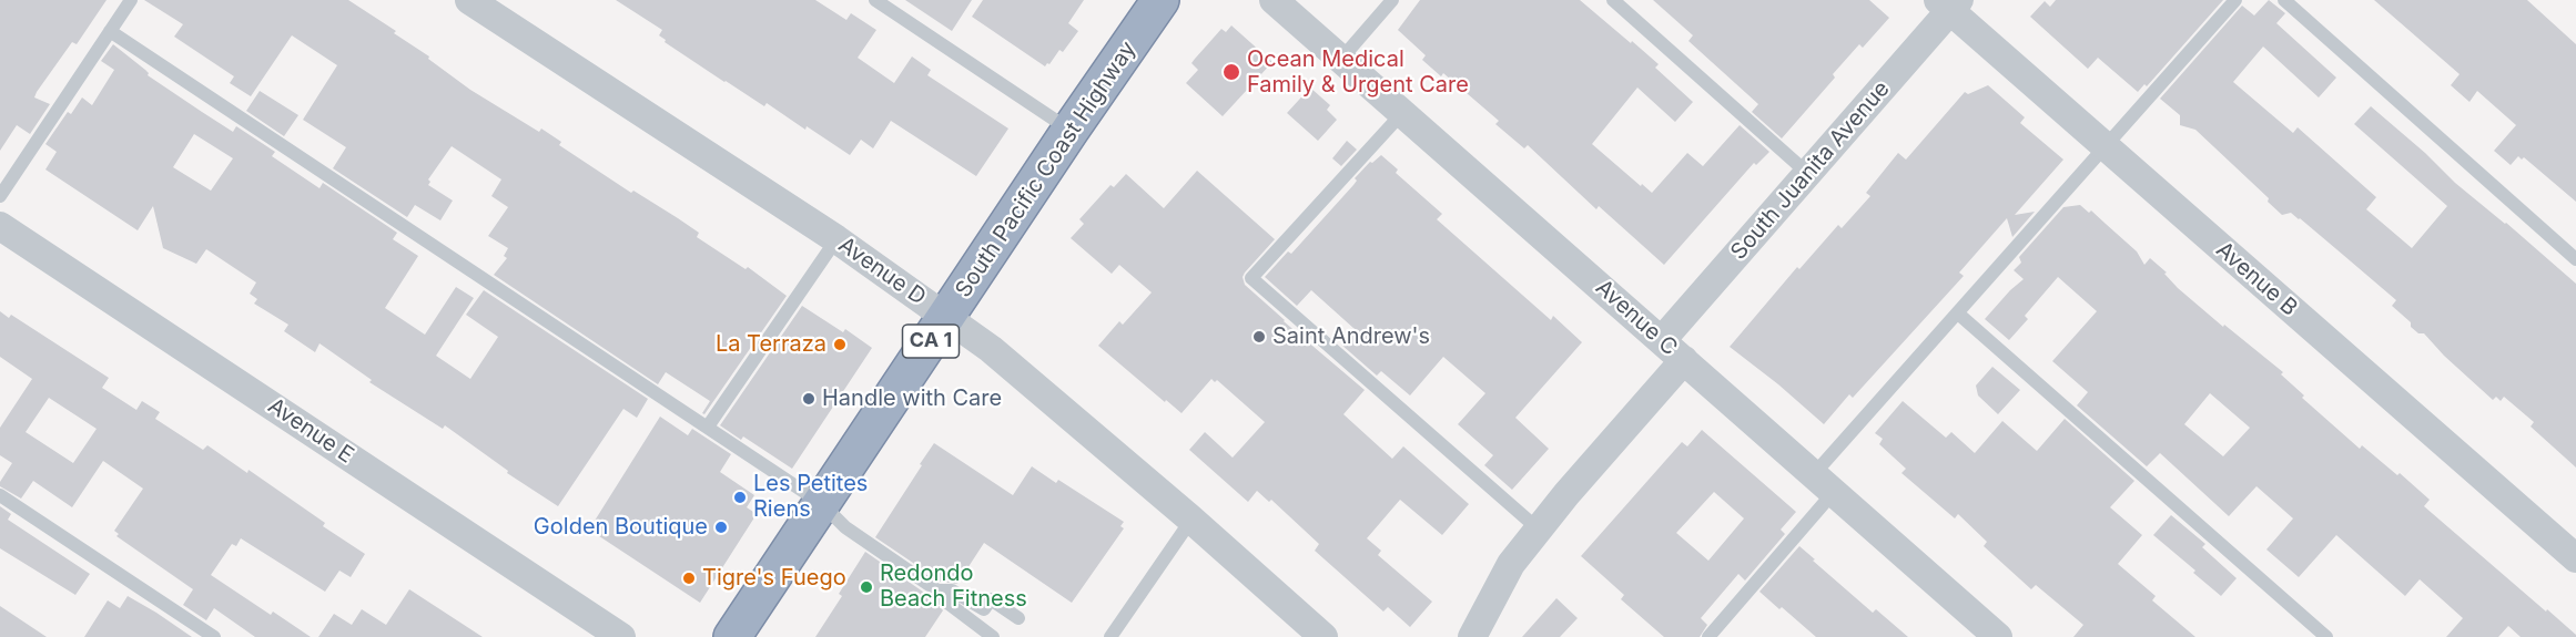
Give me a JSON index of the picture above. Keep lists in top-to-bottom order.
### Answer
{
  "streets": {
    "highway": ["South Pacific Coast Highway", "CA 1"],
    "street": [
      "South Juanita Avenue",
      "Avenue D",
      "Avenue B",
      "Avenue C",
      "Avenue E"
    ]
  },
  "crossings": [
    ["South Pacific Coast Highway", "Avenue D"],
    ["South Juanita Avenue", "Avenue B"],
    ["South Juanita Avenue", "Avenue C"]
  ],
  "places": [
    "Ocean Medical Family & Urgent Care",
    "Saint Andrew's",
    "La Terraza",
    "Handle with Care",
    "Les Petites Riens",
    "Golden Boutique",
    "Tigre's Fuego",
    "Redondo Beach Fitness"
  ]
}
